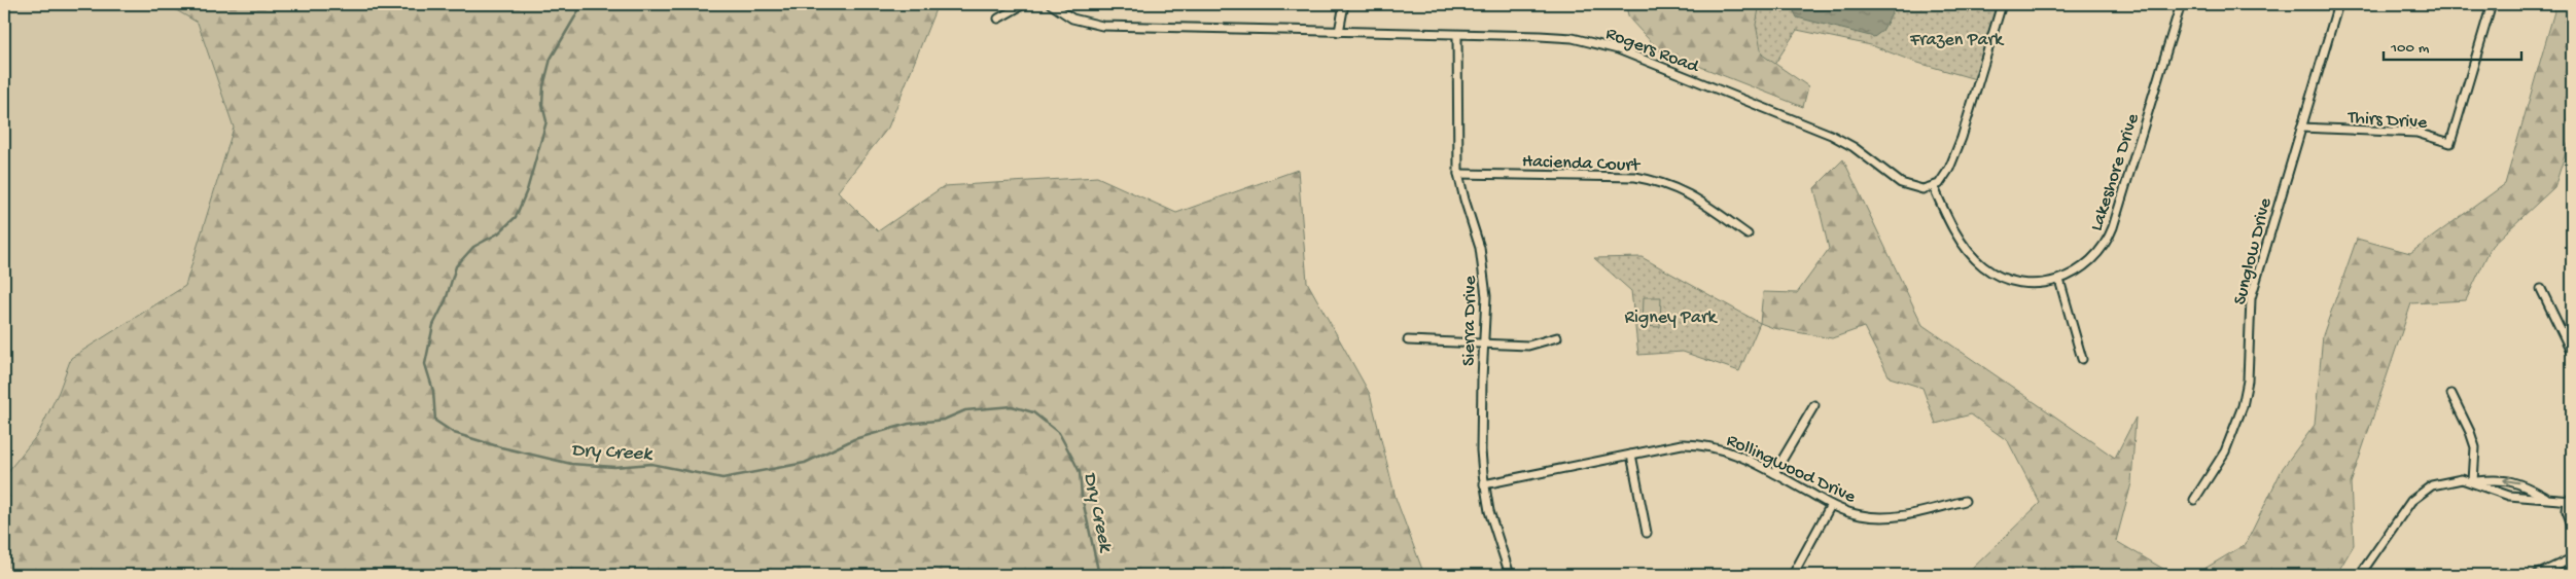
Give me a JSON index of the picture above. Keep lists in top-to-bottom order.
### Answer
{
  "streets": {
    "street": [
      "Rogers Road",
      "Thirs Drive",
      "Hacienda Court",
      "Lakeshore Drive",
      "Sunglow Drive",
      "Sierra Drive",
      "Rollingwood Drive"
    ]
  },
  "crossings": [
    ["Rogers Road", "Lakeshore Drive"],
    ["Rogers Road", "Sierra Drive"],
    ["Thirs Drive", "Sunglow Drive"],
    ["Hacienda Court", "Sierra Drive"],
    ["Sierra Drive", "Rollingwood Drive"]
  ],
  "water": ["Dry Creek"],
  "parks": ["Frazen Park", "Rigney Park"],
  "scale_bar": "100 m"
}
